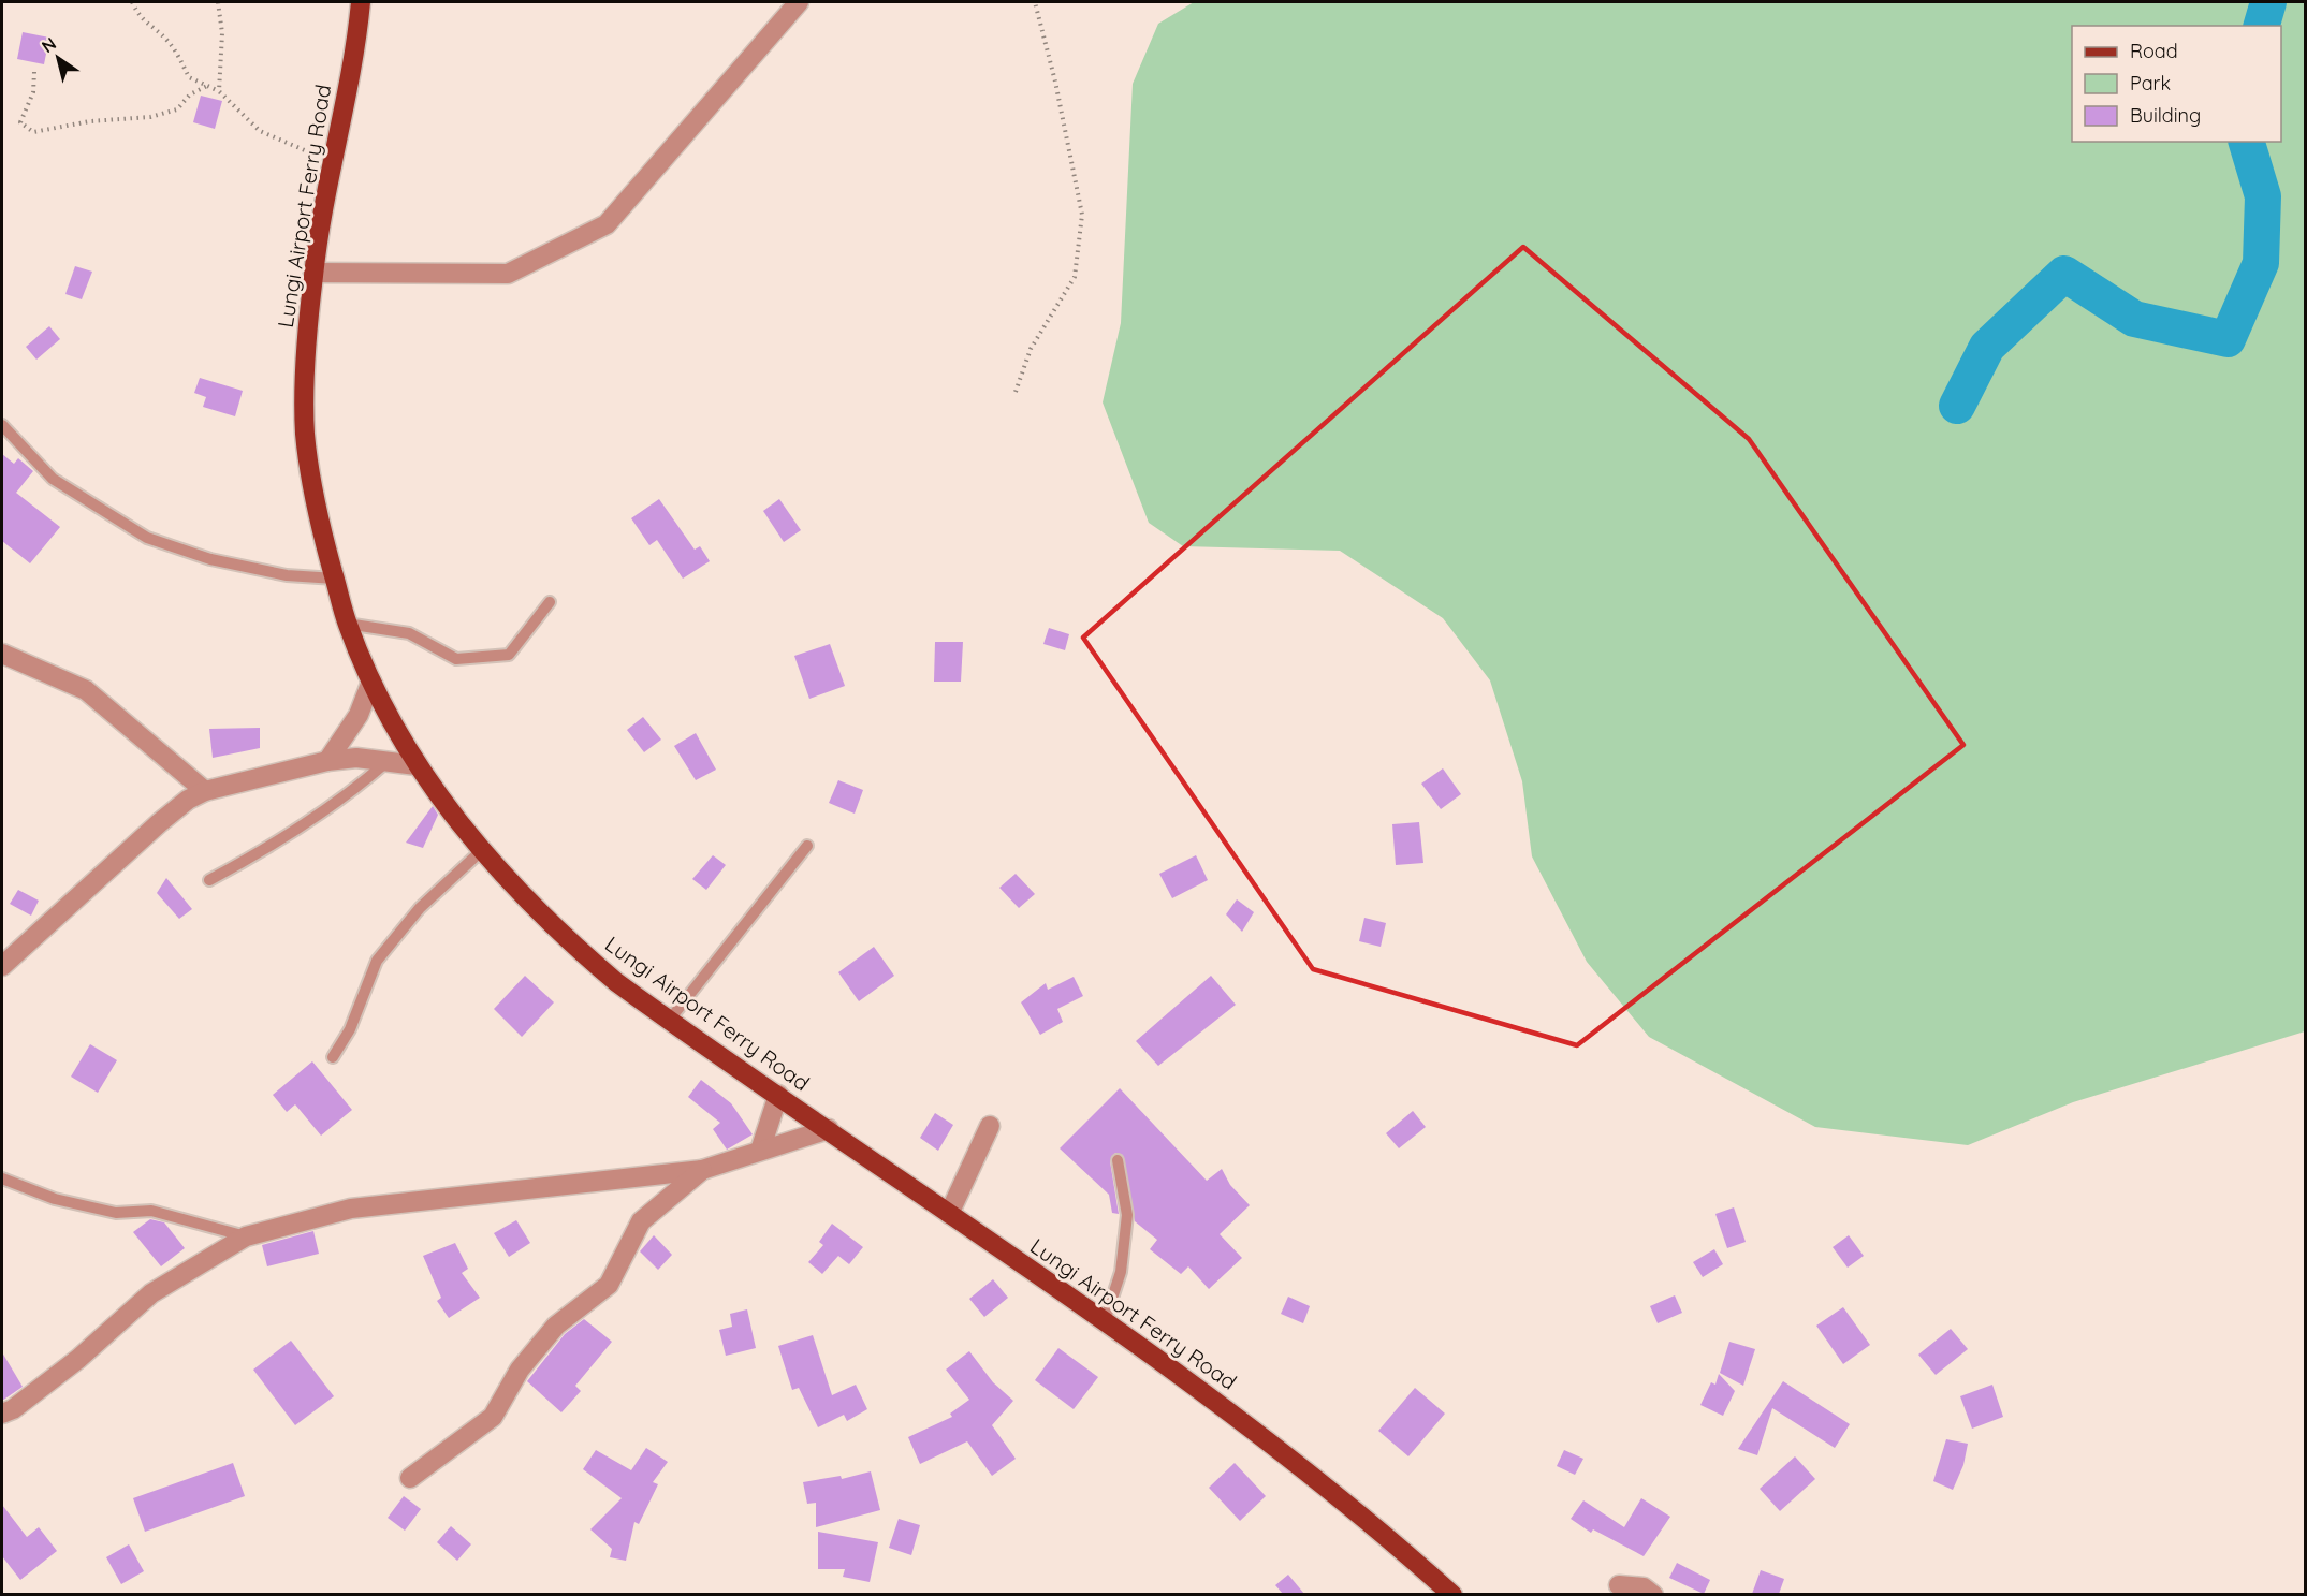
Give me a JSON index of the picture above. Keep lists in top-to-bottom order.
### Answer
{
  "streets": {
    "main road": ["Lungi Airport Ferry Road"]
  },
  "legend": ["Road", "Park", "Building"],
  "north": "top left"
}
